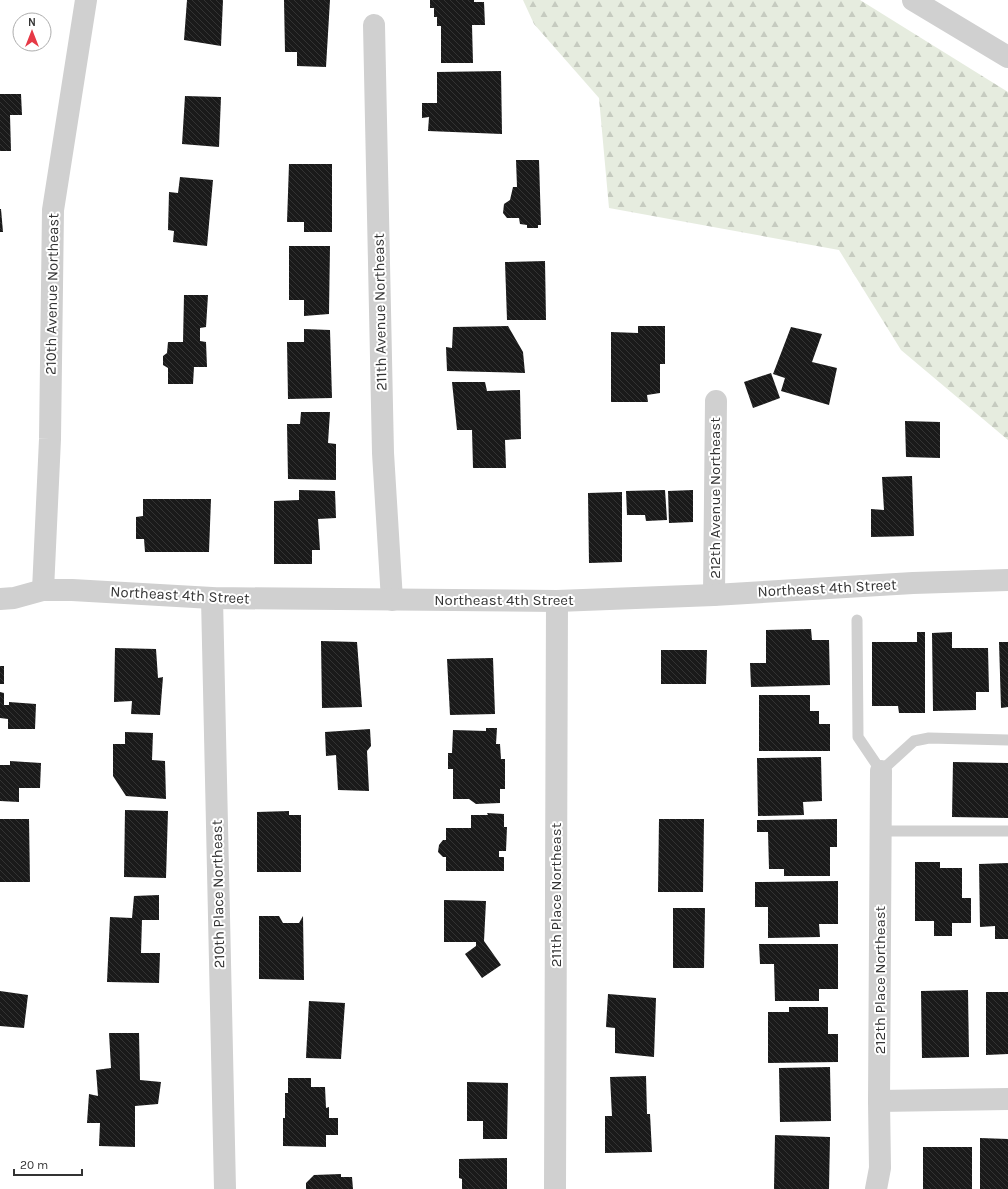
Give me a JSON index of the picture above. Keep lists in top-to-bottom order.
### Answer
{
  "streets": {
    "street": [
      "210th Avenue Northeast",
      "211th Avenue Northeast",
      "212th Avenue Northeast",
      "Northeast 4th Street",
      "210th Place Northeast",
      "211th Place Northeast",
      "212th Place Northeast"
    ]
  },
  "crossings": [
    ["210th Avenue Northeast", "Northeast 4th Street"],
    ["211th Avenue Northeast", "Northeast 4th Street"],
    ["212th Avenue Northeast", "Northeast 4th Street"],
    ["Northeast 4th Street", "210th Place Northeast"],
    ["Northeast 4th Street", "211th Place Northeast"]
  ],
  "scale_bar": "20 m",
  "north": "top"
}
